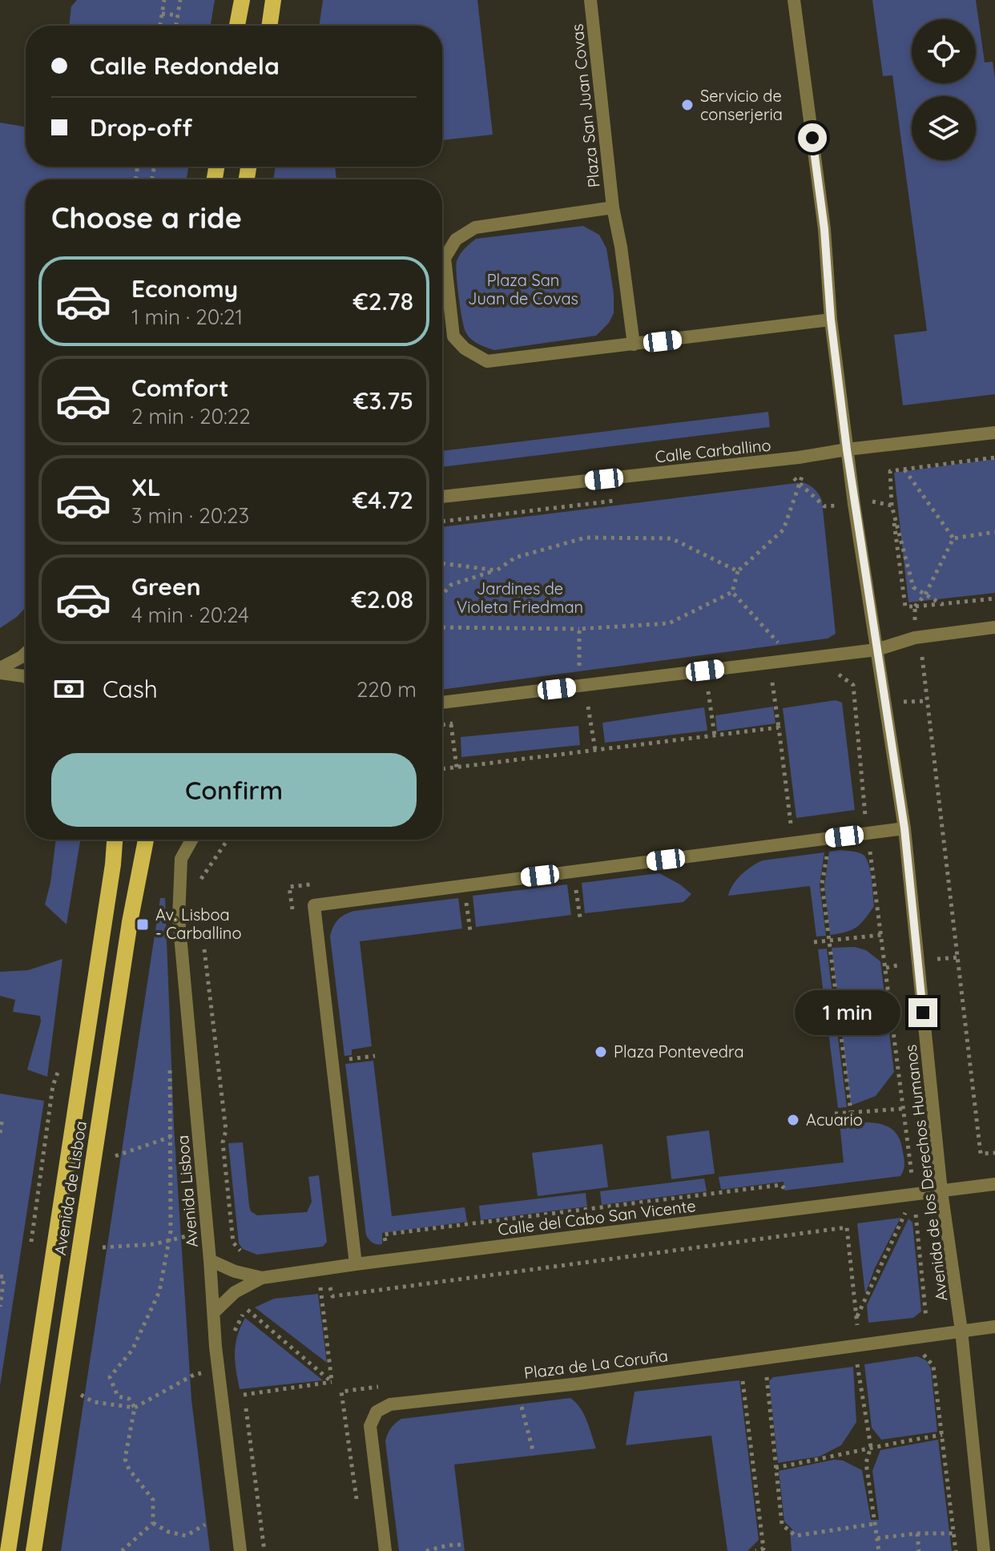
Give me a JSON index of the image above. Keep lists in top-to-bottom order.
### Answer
{
  "streets": {
    "main road": ["Avenida de Lisboa"],
    "street": [
      "Plaza San Juan Covas",
      "Calle Carballino",
      "Avenida de los Derechos Humanos",
      "Avenida Lisboa",
      "Calle del Cabo San Vicente",
      "Plaza de La Coruña"
    ]
  },
  "crossings": [
    ["Plaza San Juan Covas", "Avenida de los Derechos Humanos"],
    ["Calle Carballino", "Avenida de los Derechos Humanos"],
    ["Avenida de los Derechos Humanos", "Calle del Cabo San Vicente"],
    ["Avenida de los Derechos Humanos", "Plaza de La Coruña"],
    ["Avenida Lisboa", "Calle del Cabo San Vicente"]
  ],
  "parks": ["Plaza San Juan de Covas", "Jardines de Violeta Friedman"],
  "places": {
    "other": ["Servicio de conserjeria", "Plaza Pontevedra", "Acuario"],
    "transit": ["Av. Lisboa - Carballino"]
  },
  "page": {
    "banner": ["Calle Redondela", "Drop-off"],
    "heading": "Choose a ride",
    "list": [
      {
        "name": "Economy",
        "note": "1 min · 20:21",
        "value": "€2.78"
      },
      {
        "name": "Comfort",
        "note": "2 min · 20:22",
        "value": "€3.75"
      },
      {
        "name": "XL",
        "note": "3 min · 20:23",
        "value": "€4.72"
      },
      {
        "name": "Green",
        "note": "4 min · 20:24",
        "value": "€2.08"
      }
    ],
    "pay": ["Cash", "220 m"],
    "buttons": "Confirm",
    "bubble": "1 min"
  }
}
